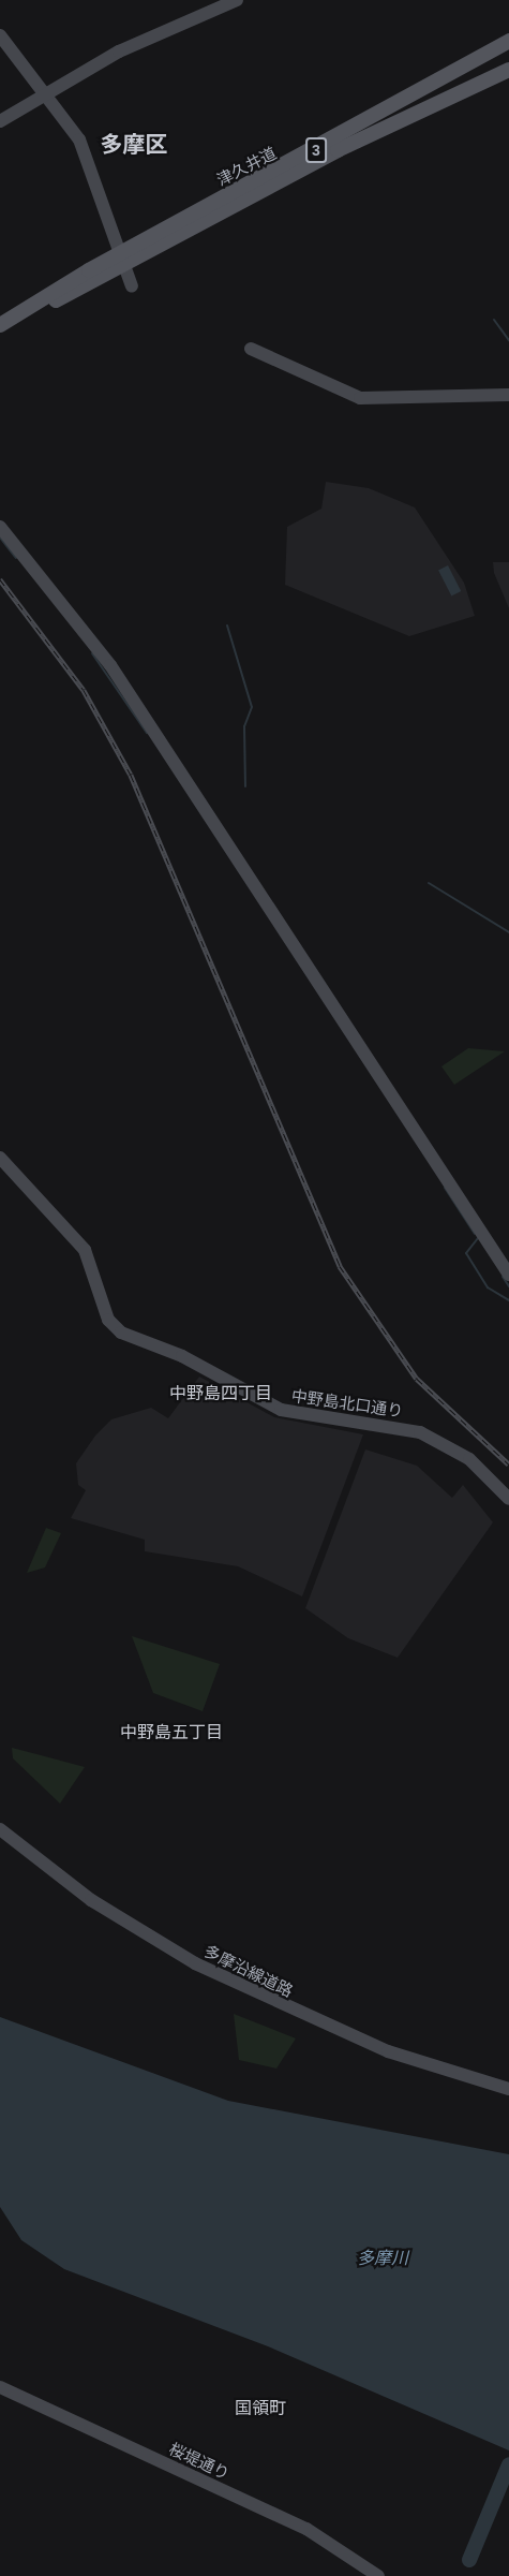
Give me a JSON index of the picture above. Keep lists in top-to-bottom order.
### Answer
{
  "streets": {
    "main road": ["3", "津久井道"],
    "street": ["中野島北口通り", "多摩沿線道路", "桜堤通り"]
  },
  "districts": [
    "多摩区",
    "中野島四丁目",
    "中野島五丁目",
    "国領町"
  ],
  "water": ["多摩川"]
}
